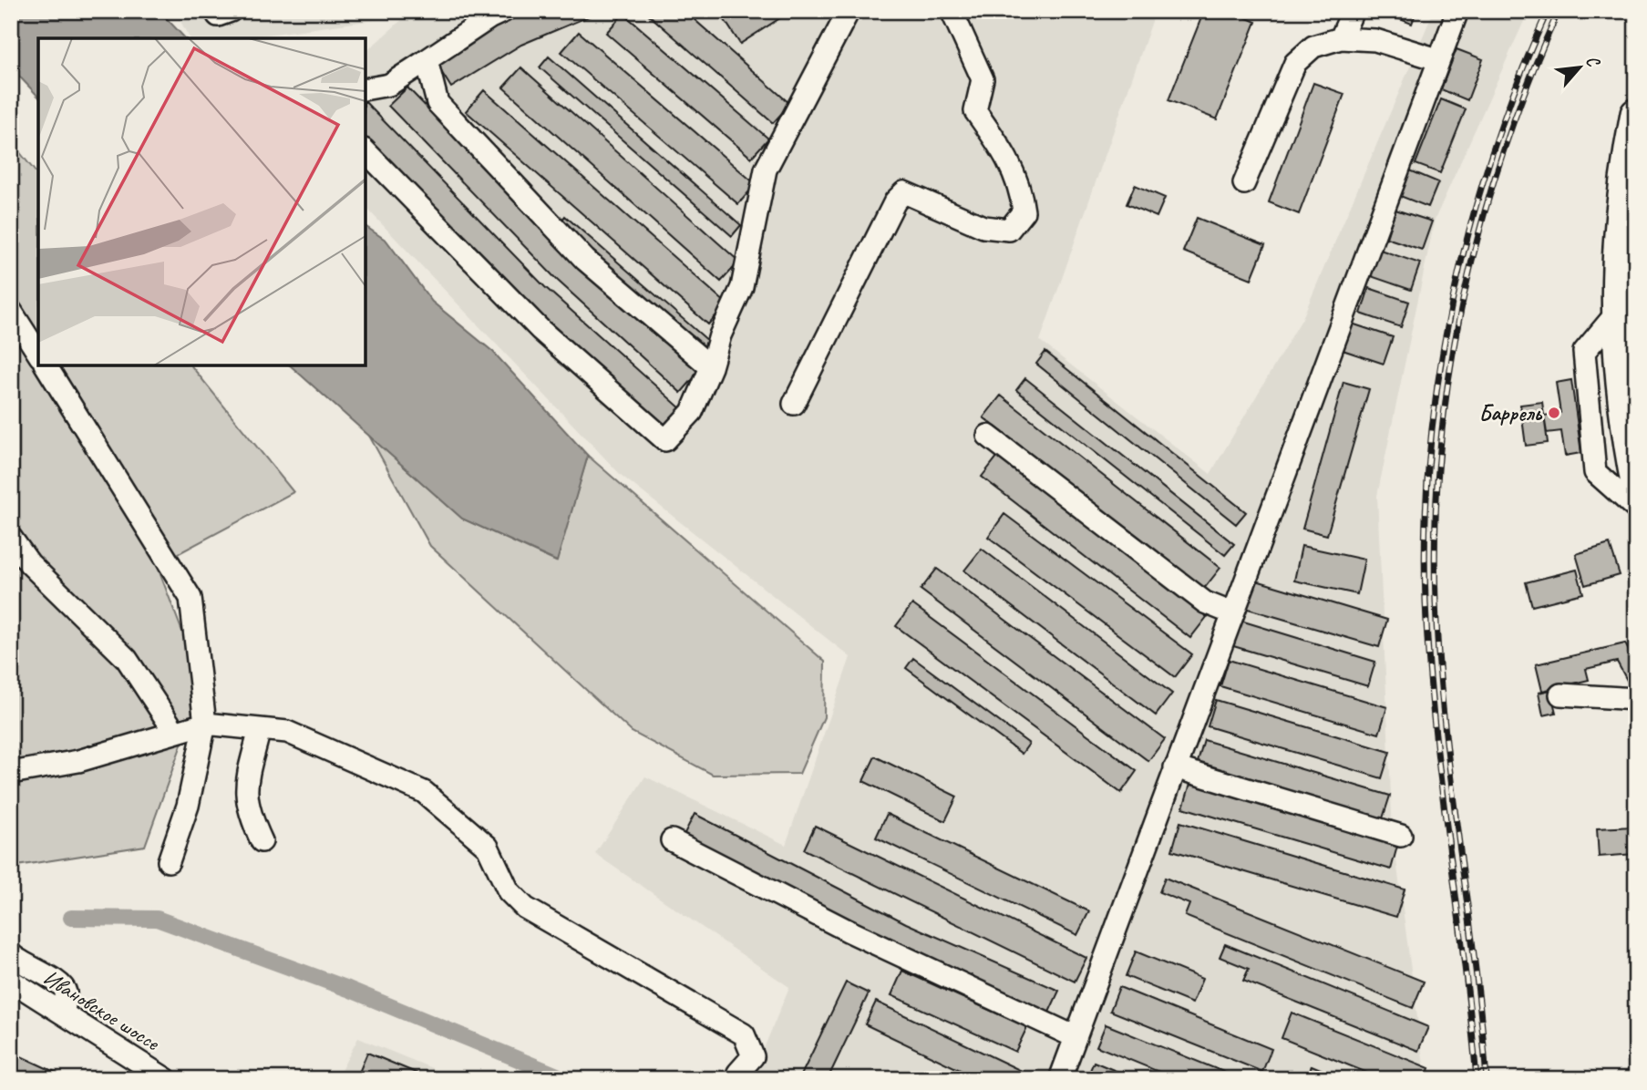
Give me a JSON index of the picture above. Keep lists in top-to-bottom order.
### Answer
{
  "streets": {
    "street": ["Ивановское шоссе"]
  },
  "places": ["Баррель"],
  "north": "top right"
}
